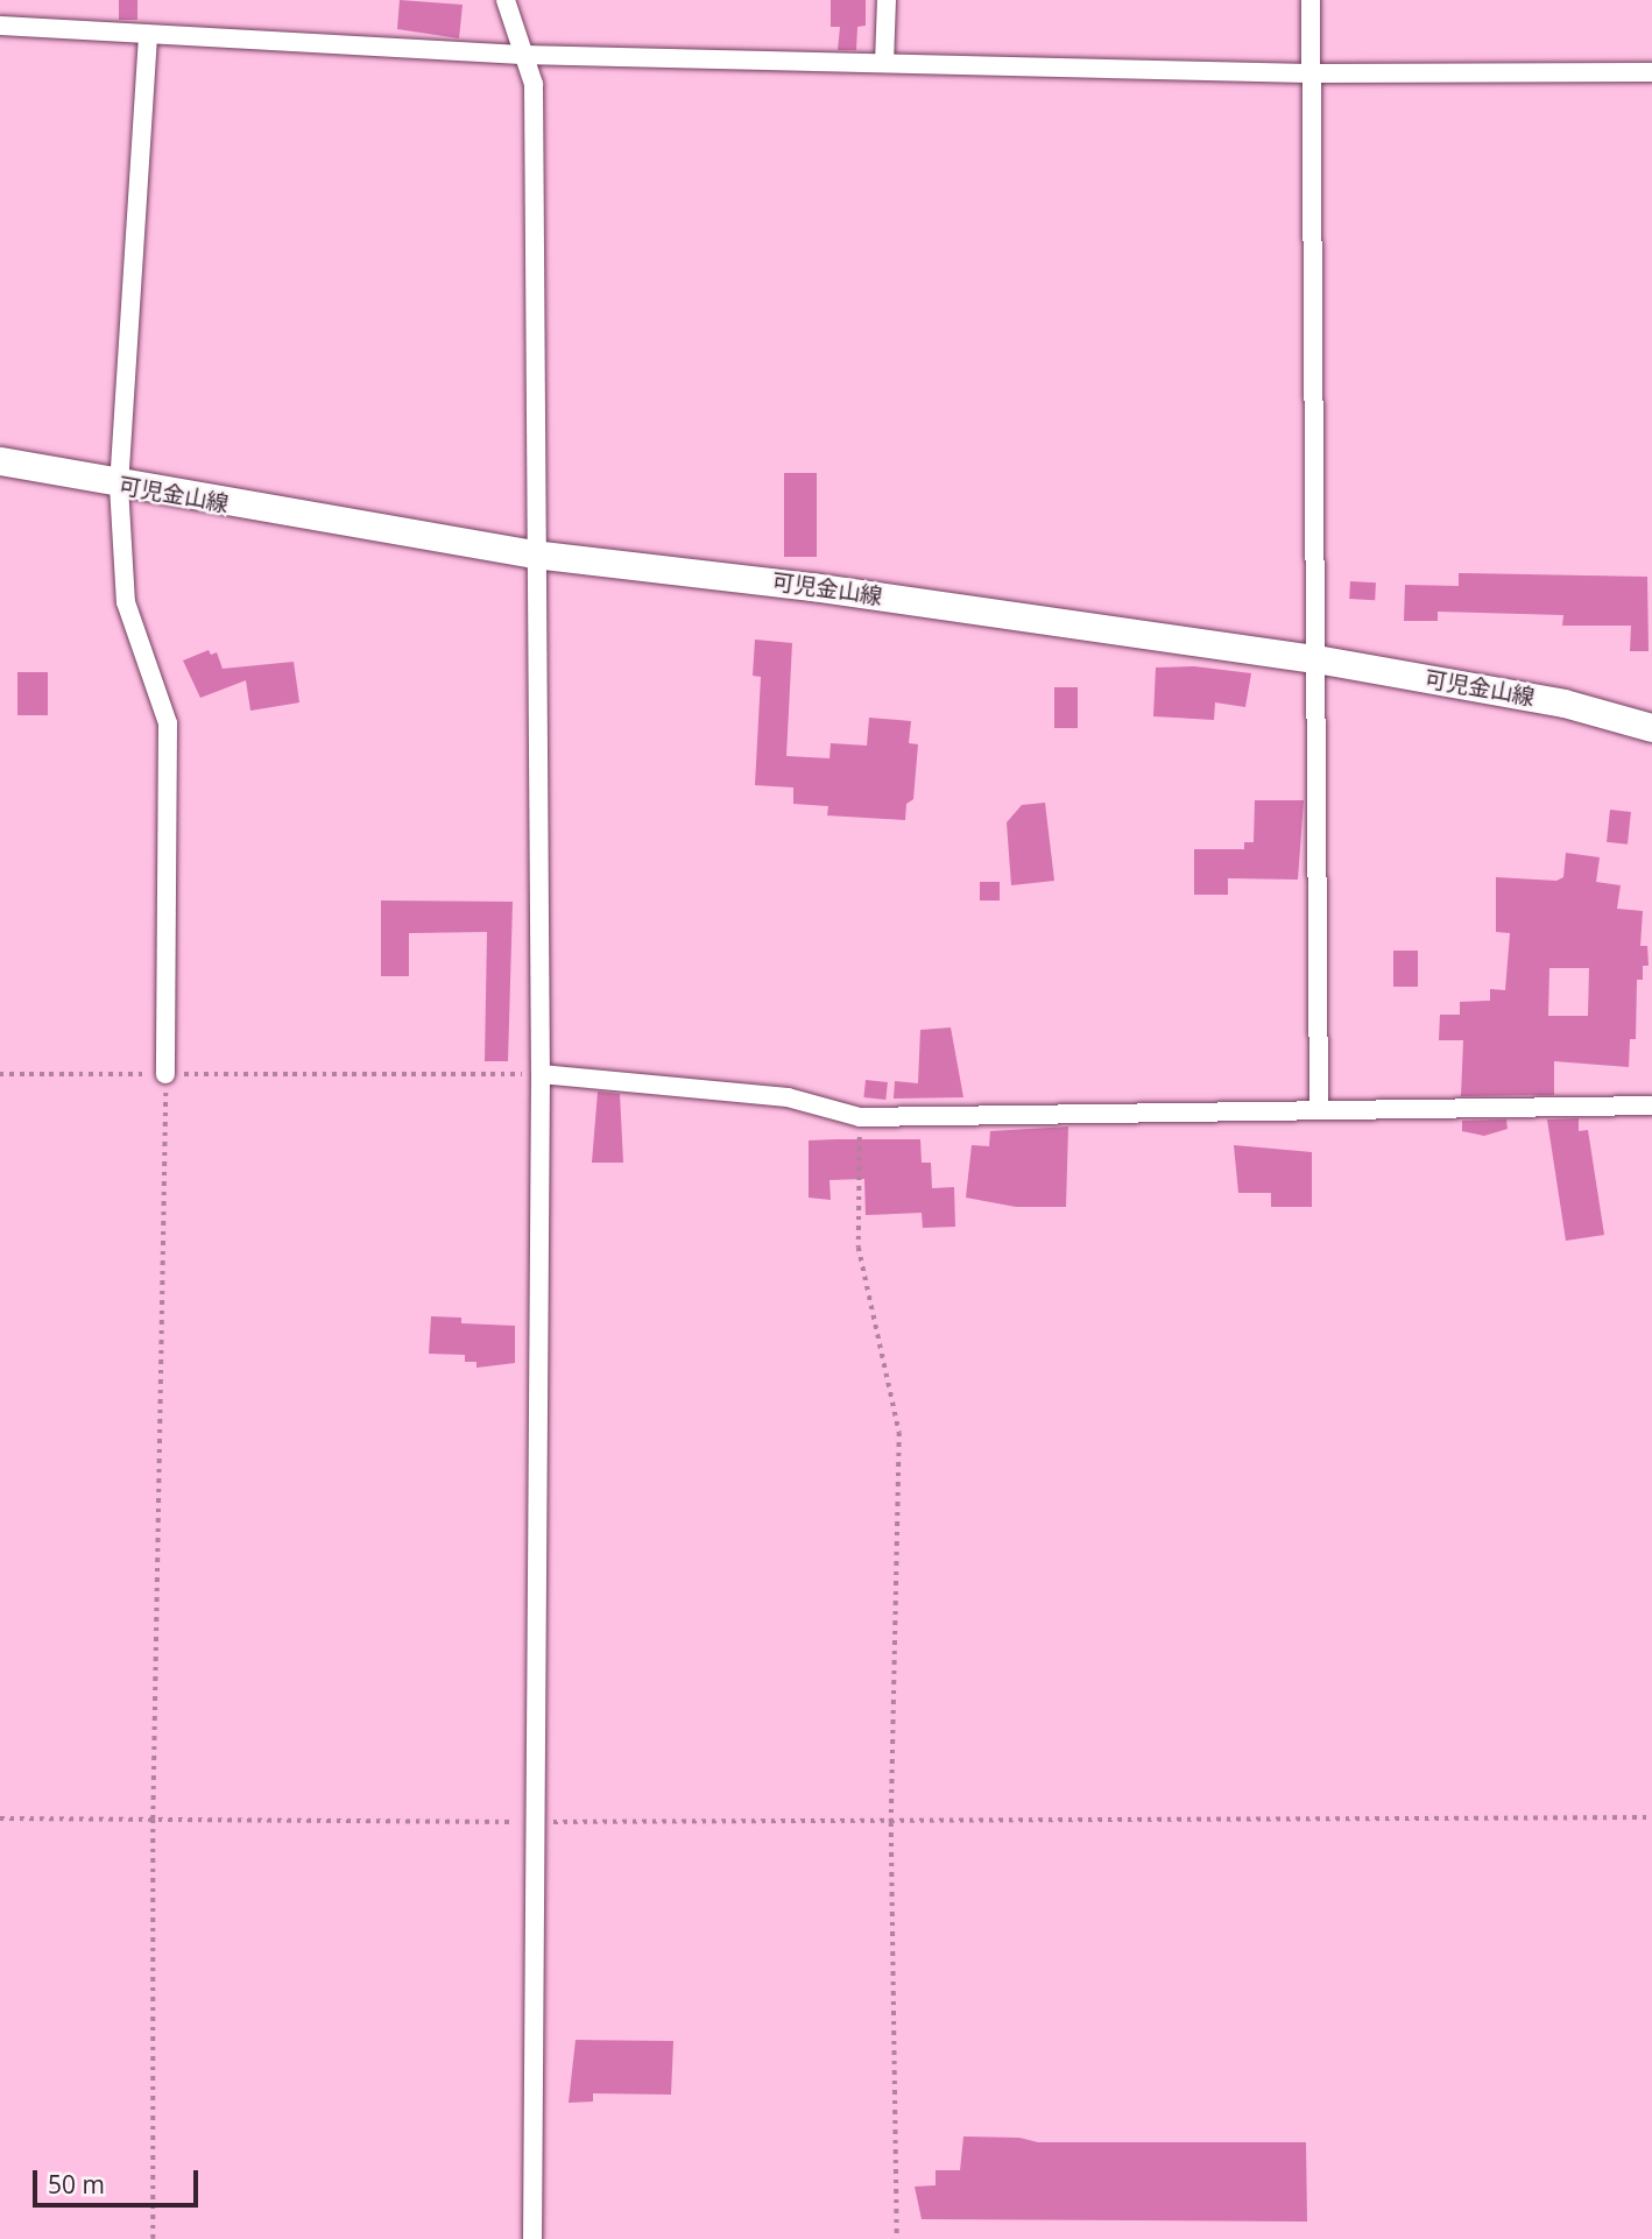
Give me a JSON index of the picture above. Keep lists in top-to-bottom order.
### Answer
{
  "streets": {
    "main road": ["可児金山線"]
  },
  "scale_bar": "50 m"
}
